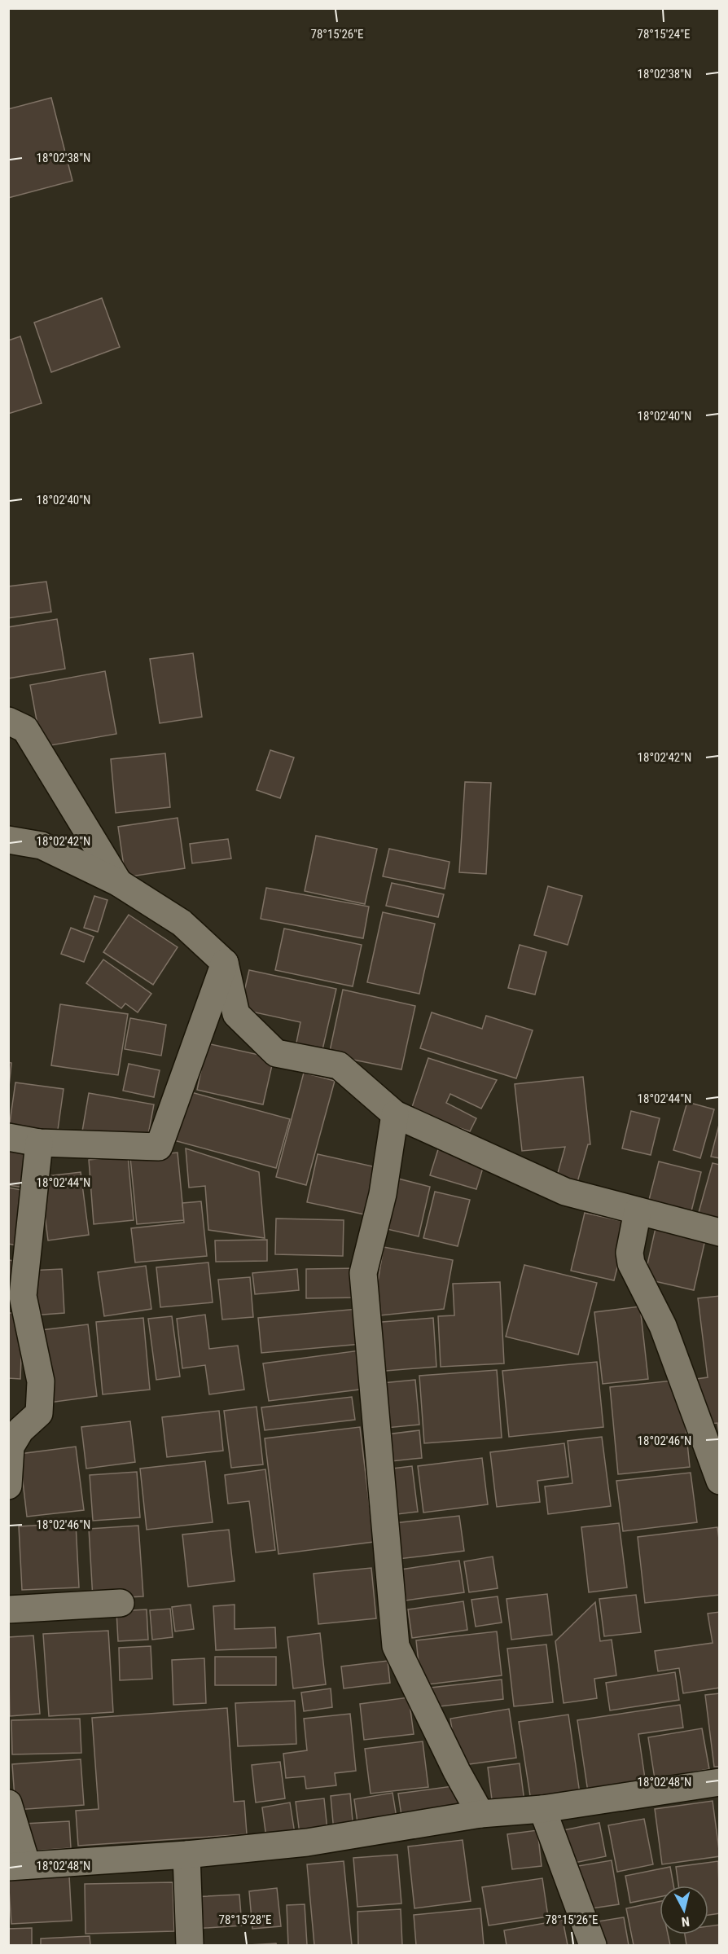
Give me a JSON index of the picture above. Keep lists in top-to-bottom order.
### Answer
{
  "north": "bottom",
  "coordinates": [
    "78°15'26\"E",
    "78°15'24\"E",
    "18°02'38\"N",
    "18°02'40\"N",
    "18°02'42\"N",
    "18°02'44\"N",
    "18°02'46\"N",
    "18°02'48\"N",
    "78°15'28\"E"
  ]
}
